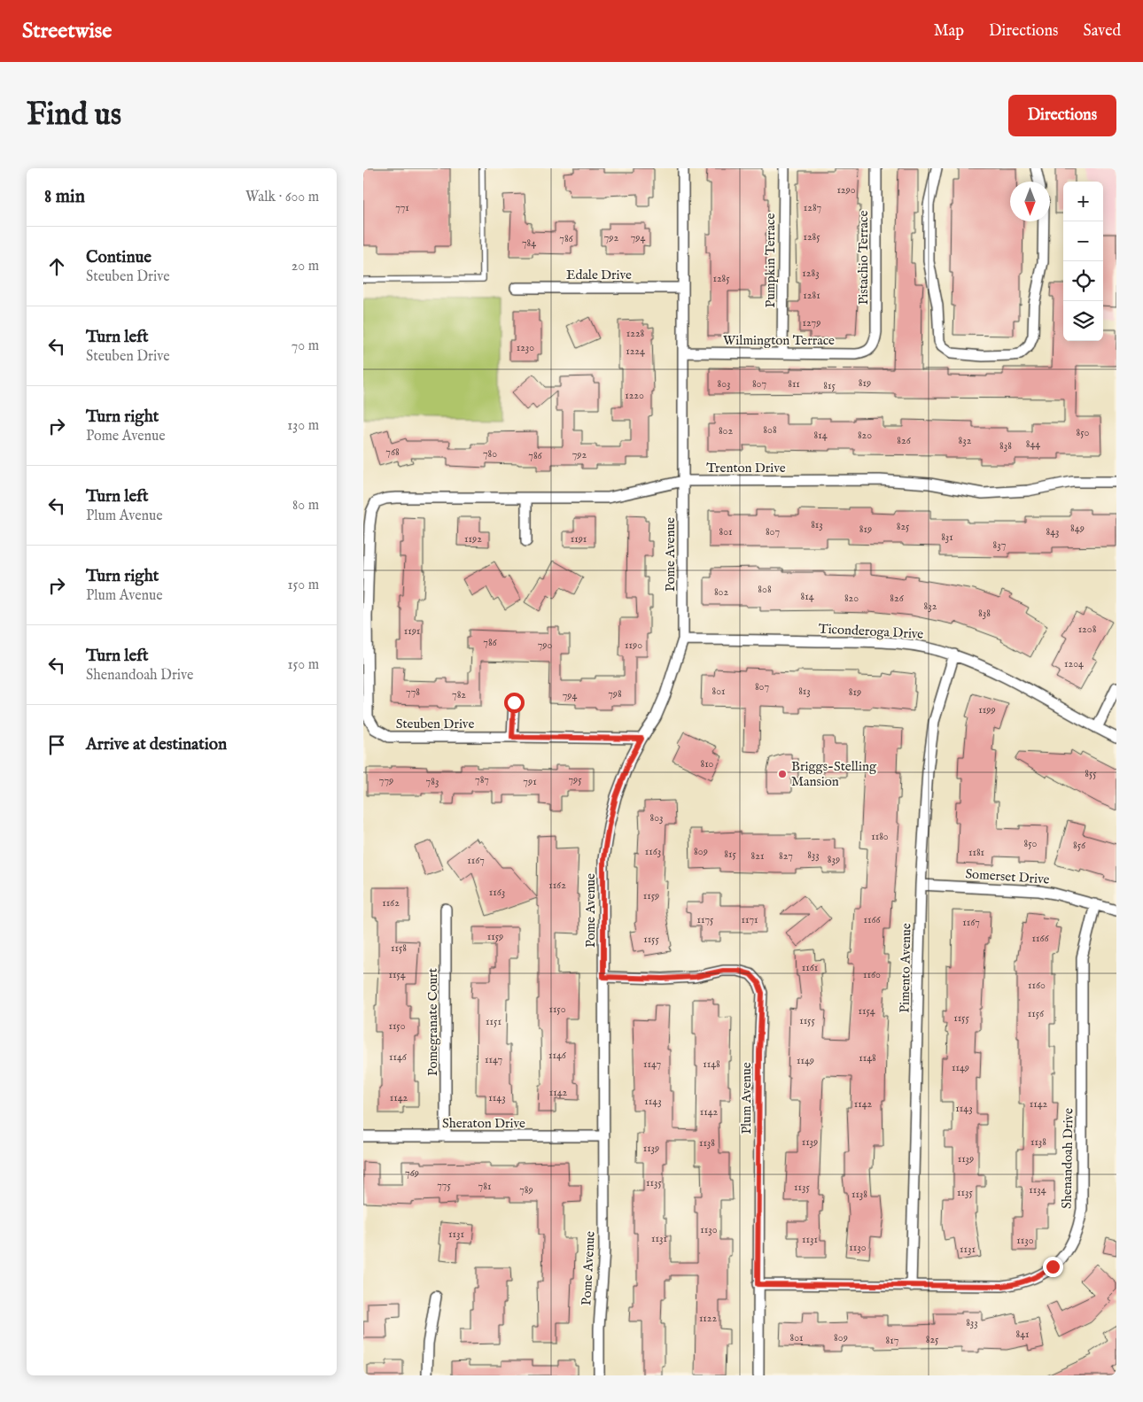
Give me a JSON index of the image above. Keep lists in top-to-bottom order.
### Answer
{
  "streets": {
    "street": [
      "Pistachio Terrace",
      "Pumpkin Terrace",
      "Edale Drive",
      "Wilmington Terrace",
      "Trenton Drive",
      "Pome Avenue",
      "Ticonderoga Drive",
      "Steuben Drive",
      "Somerset Drive",
      "Pimento Avenue",
      "Pomegranate Court",
      "Plum Avenue",
      "Sheraton Drive",
      "Shenandoah Drive"
    ]
  },
  "crossings": [
    ["Pistachio Terrace", "Wilmington Terrace"],
    ["Pumpkin Terrace", "Wilmington Terrace"],
    ["Edale Drive", "Pome Avenue"],
    ["Wilmington Terrace", "Pome Avenue"],
    ["Trenton Drive", "Pome Avenue"],
    ["Trenton Drive", "Steuben Drive"],
    ["Pome Avenue", "Ticonderoga Drive"],
    ["Pome Avenue", "Steuben Drive"],
    ["Pome Avenue", "Plum Avenue"],
    ["Pome Avenue", "Sheraton Drive"],
    ["Ticonderoga Drive", "Pimento Avenue"],
    ["Somerset Drive", "Pimento Avenue"],
    ["Somerset Drive", "Shenandoah Drive"],
    ["Pimento Avenue", "Shenandoah Drive"],
    ["Pomegranate Court", "Sheraton Drive"],
    ["Plum Avenue", "Shenandoah Drive"]
  ],
  "places": ["Briggs-Stelling Mansion"],
  "house_numbers": [
    "1290",
    "771",
    "1287",
    "1285",
    "792",
    "794",
    "786",
    "784",
    "1283",
    "1285",
    "1281",
    "1279",
    "1228",
    "1230",
    "1224",
    "819",
    "803",
    "807",
    "811",
    "815",
    "1220",
    "808",
    "802",
    "850",
    "814",
    "820",
    "826",
    "832",
    "844",
    "838",
    "768",
    "780",
    "792",
    "786",
    "813",
    "825",
    "849",
    "819",
    "801",
    "807",
    "843",
    "831",
    "1192",
    "1191",
    "837",
    "808",
    "802",
    "814",
    "820",
    "826",
    "832",
    "838",
    "1208",
    "1191",
    "786",
    "790",
    "1190",
    "1204",
    "807",
    "801",
    "813",
    "778",
    "819",
    "798",
    "782",
    "794",
    "1199",
    "810",
    "855",
    "787",
    "795",
    "779",
    "783",
    "791",
    "803",
    "1180",
    "850",
    "856",
    "1163",
    "809",
    "1181",
    "815",
    "833",
    "821",
    "827",
    "839",
    "1167",
    "1162",
    "1163",
    "1159",
    "1162",
    "1175",
    "1171",
    "1166",
    "1167",
    "1159",
    "1166",
    "1155",
    "1158",
    "1161",
    "1154",
    "1160",
    "1160",
    "1150",
    "1154",
    "1156",
    "1155",
    "1155",
    "1151",
    "1150",
    "1146",
    "1146",
    "1148",
    "1147",
    "1149",
    "1147",
    "1148",
    "1149",
    "1142",
    "1142",
    "1143",
    "1143",
    "1142",
    "1142",
    "1143",
    "1142",
    "1139",
    "1138",
    "1138",
    "1139",
    "1139",
    "769",
    "1135",
    "775",
    "781",
    "1135",
    "789",
    "1134",
    "1135",
    "1138",
    "1130",
    "1131",
    "1131",
    "1131",
    "1130",
    "1130",
    "1131",
    "1122",
    "833",
    "841",
    "801",
    "809",
    "825",
    "817"
  ],
  "north": "bottom",
  "page": {
    "header": "Streetwise",
    "nav": ["Map", "Directions", "Saved"],
    "buttons": "Directions",
    "title": "Find us",
    "heading": ["8 min", "Walk · 600 m"],
    "map_buttons": ["+", "−"],
    "list": [
      ["Continue", "Steuben Drive", "20 m"],
      ["Turn left", "Steuben Drive", "70 m"],
      ["Turn right", "Pome Avenue", "130 m"],
      ["Turn left", "Plum Avenue", "80 m"],
      ["Turn right", "Plum Avenue", "150 m"],
      ["Turn left", "Shenandoah Drive", "150 m"],
      "Arrive at destination"
    ]
  }
}
